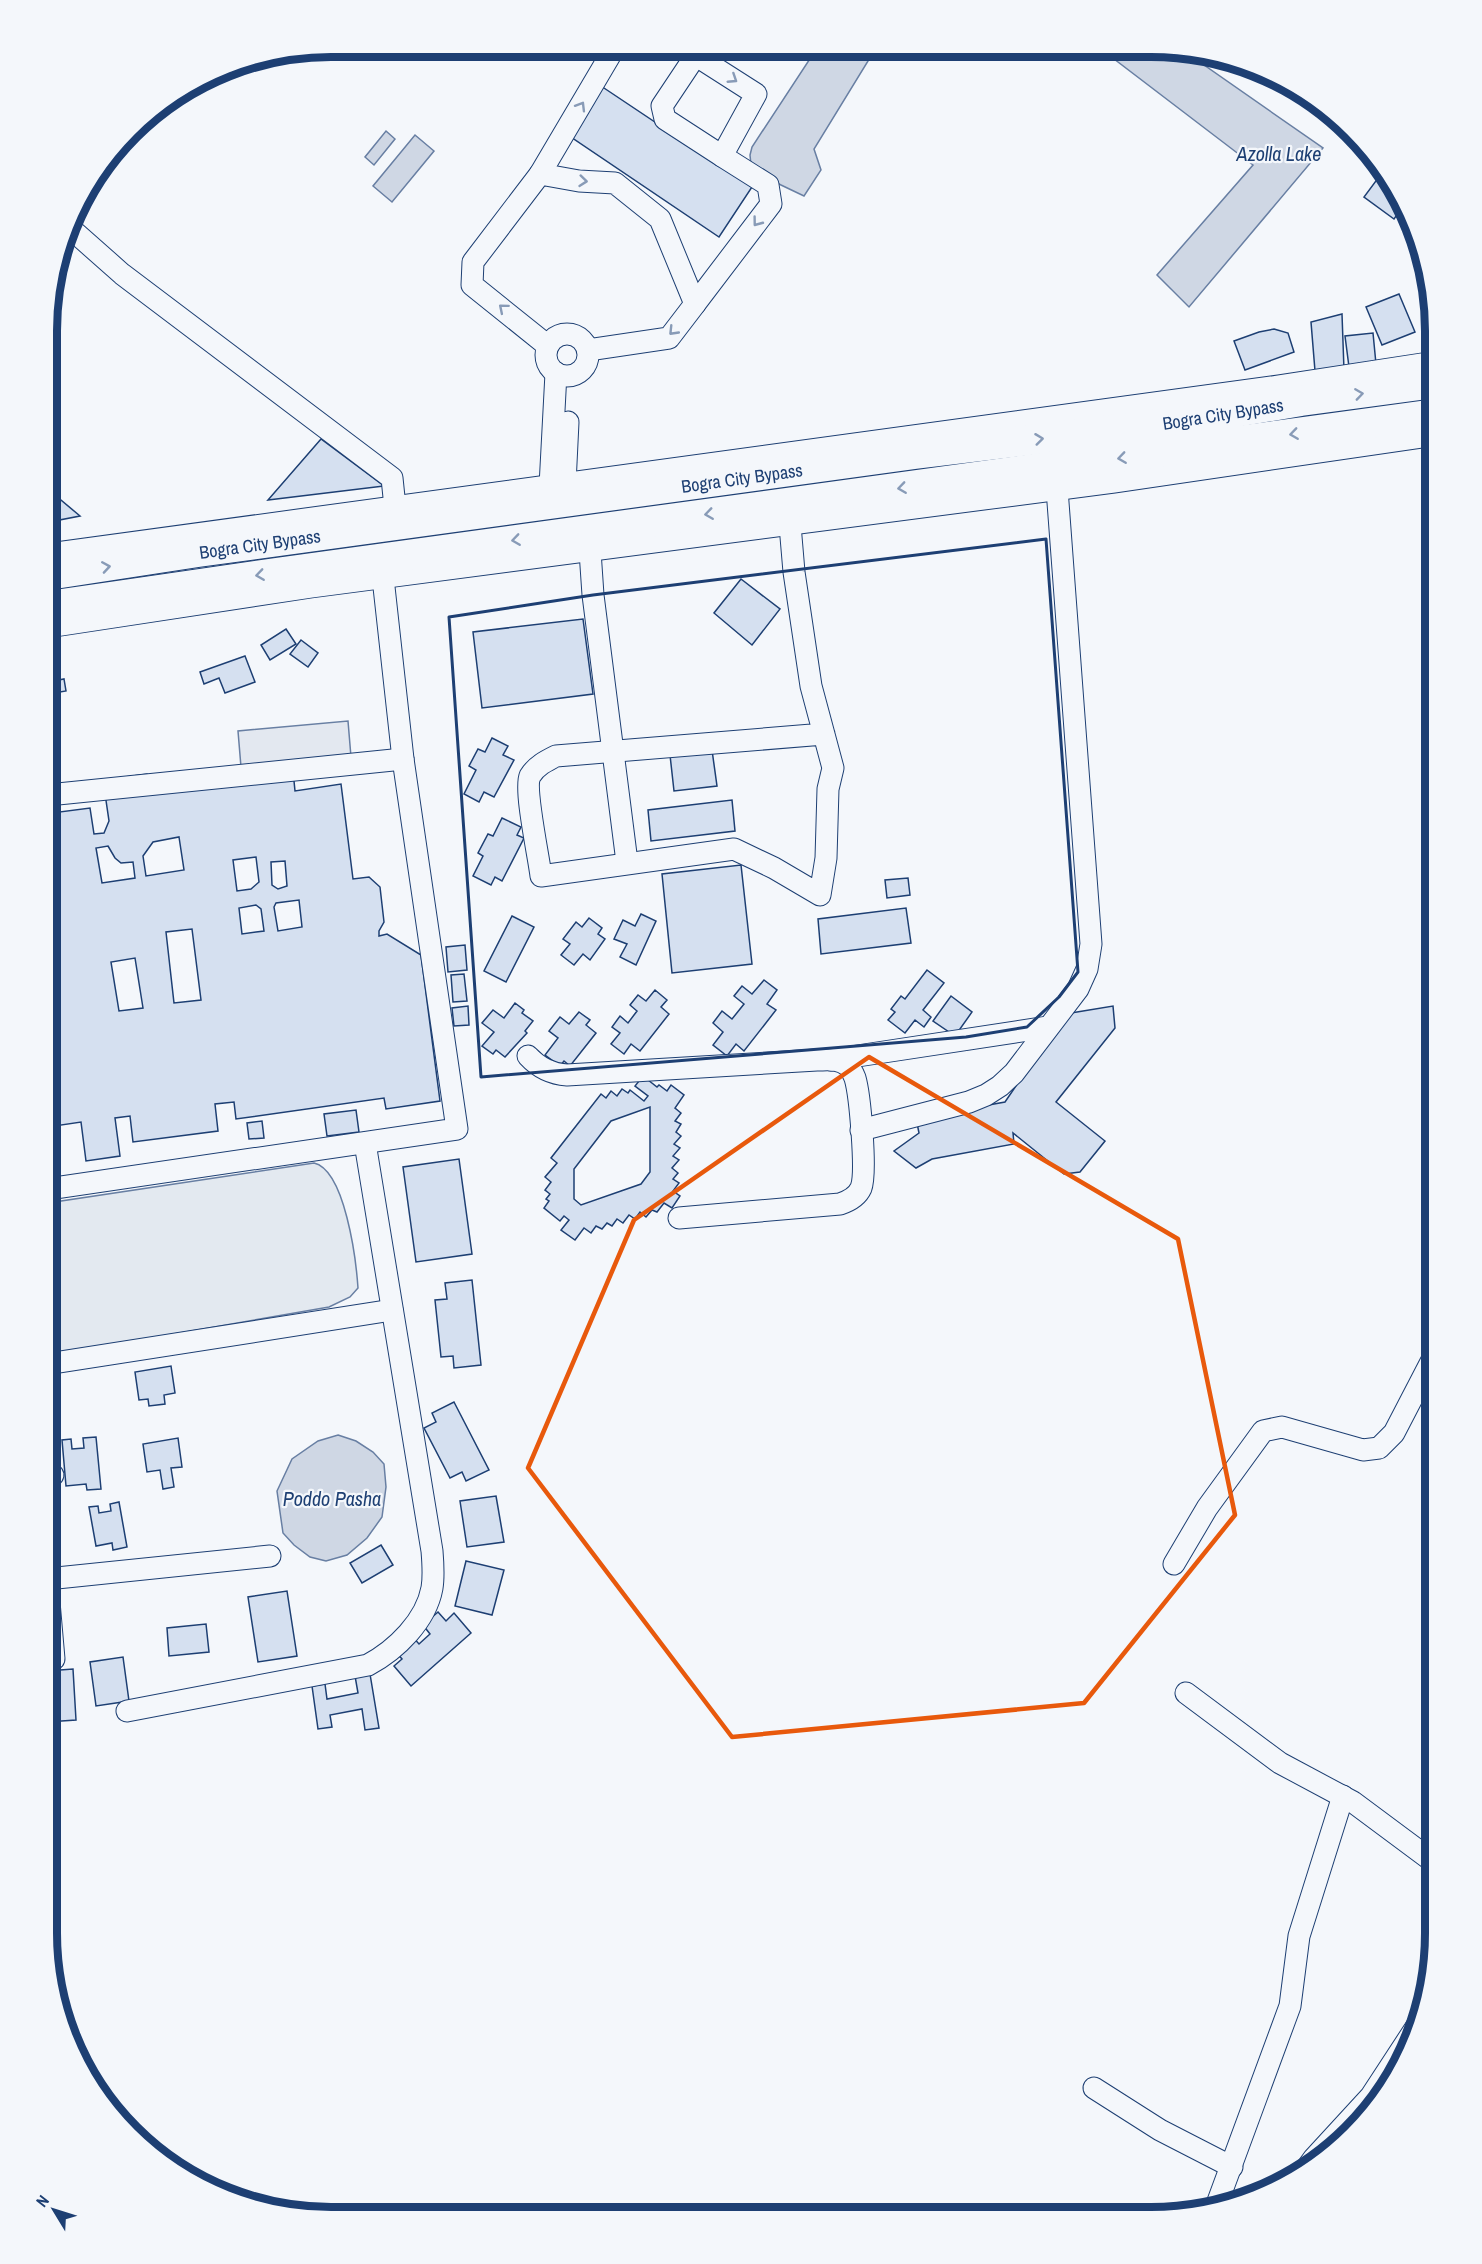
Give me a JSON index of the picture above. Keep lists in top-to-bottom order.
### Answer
{
  "streets": {
    "highway": ["Bogra City Bypass"]
  },
  "water": ["Azolla Lake", "Poddo Pasha"],
  "north": "top left"
}
